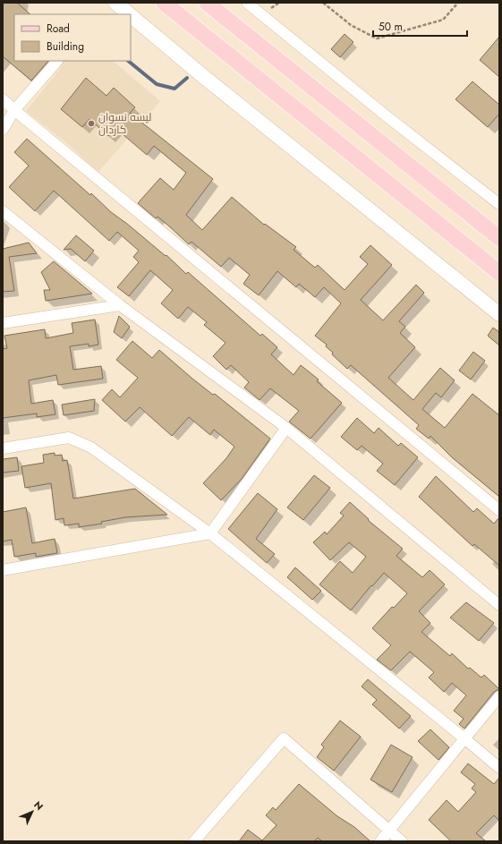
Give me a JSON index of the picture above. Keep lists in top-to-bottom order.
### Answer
{
  "places": ["لیسه نسوان کاردان"],
  "legend": ["Road", "Building"],
  "scale_bar": "50 m",
  "north": "top right"
}
